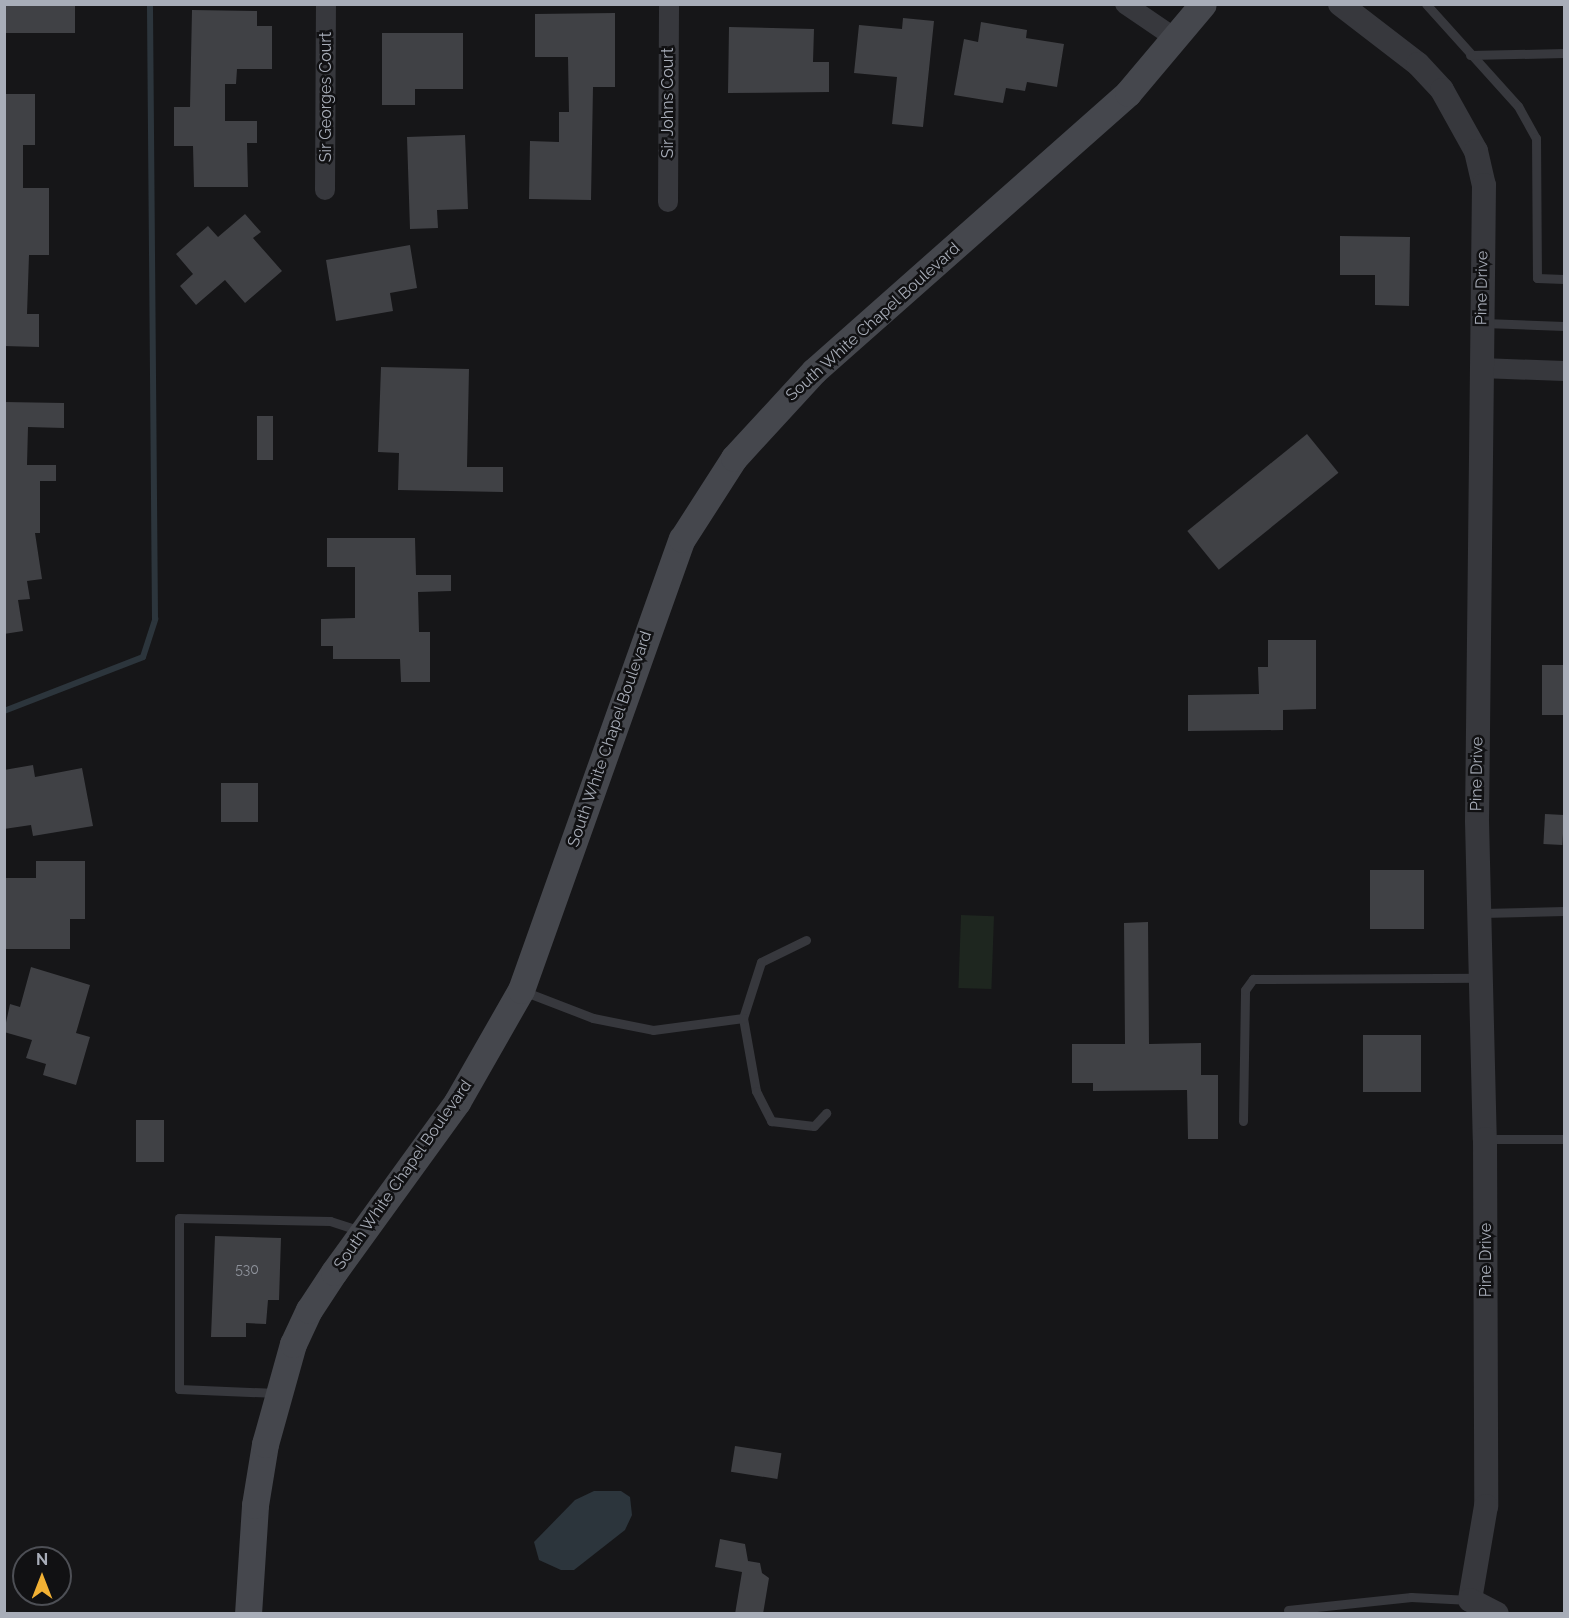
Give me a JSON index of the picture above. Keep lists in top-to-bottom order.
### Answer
{
  "streets": {
    "main road": ["South White Chapel Boulevard"],
    "street": ["Sir Georges Court", "Sir Johns Court", "Pine Drive"]
  },
  "house_numbers": ["530"],
  "north": "top"
}
